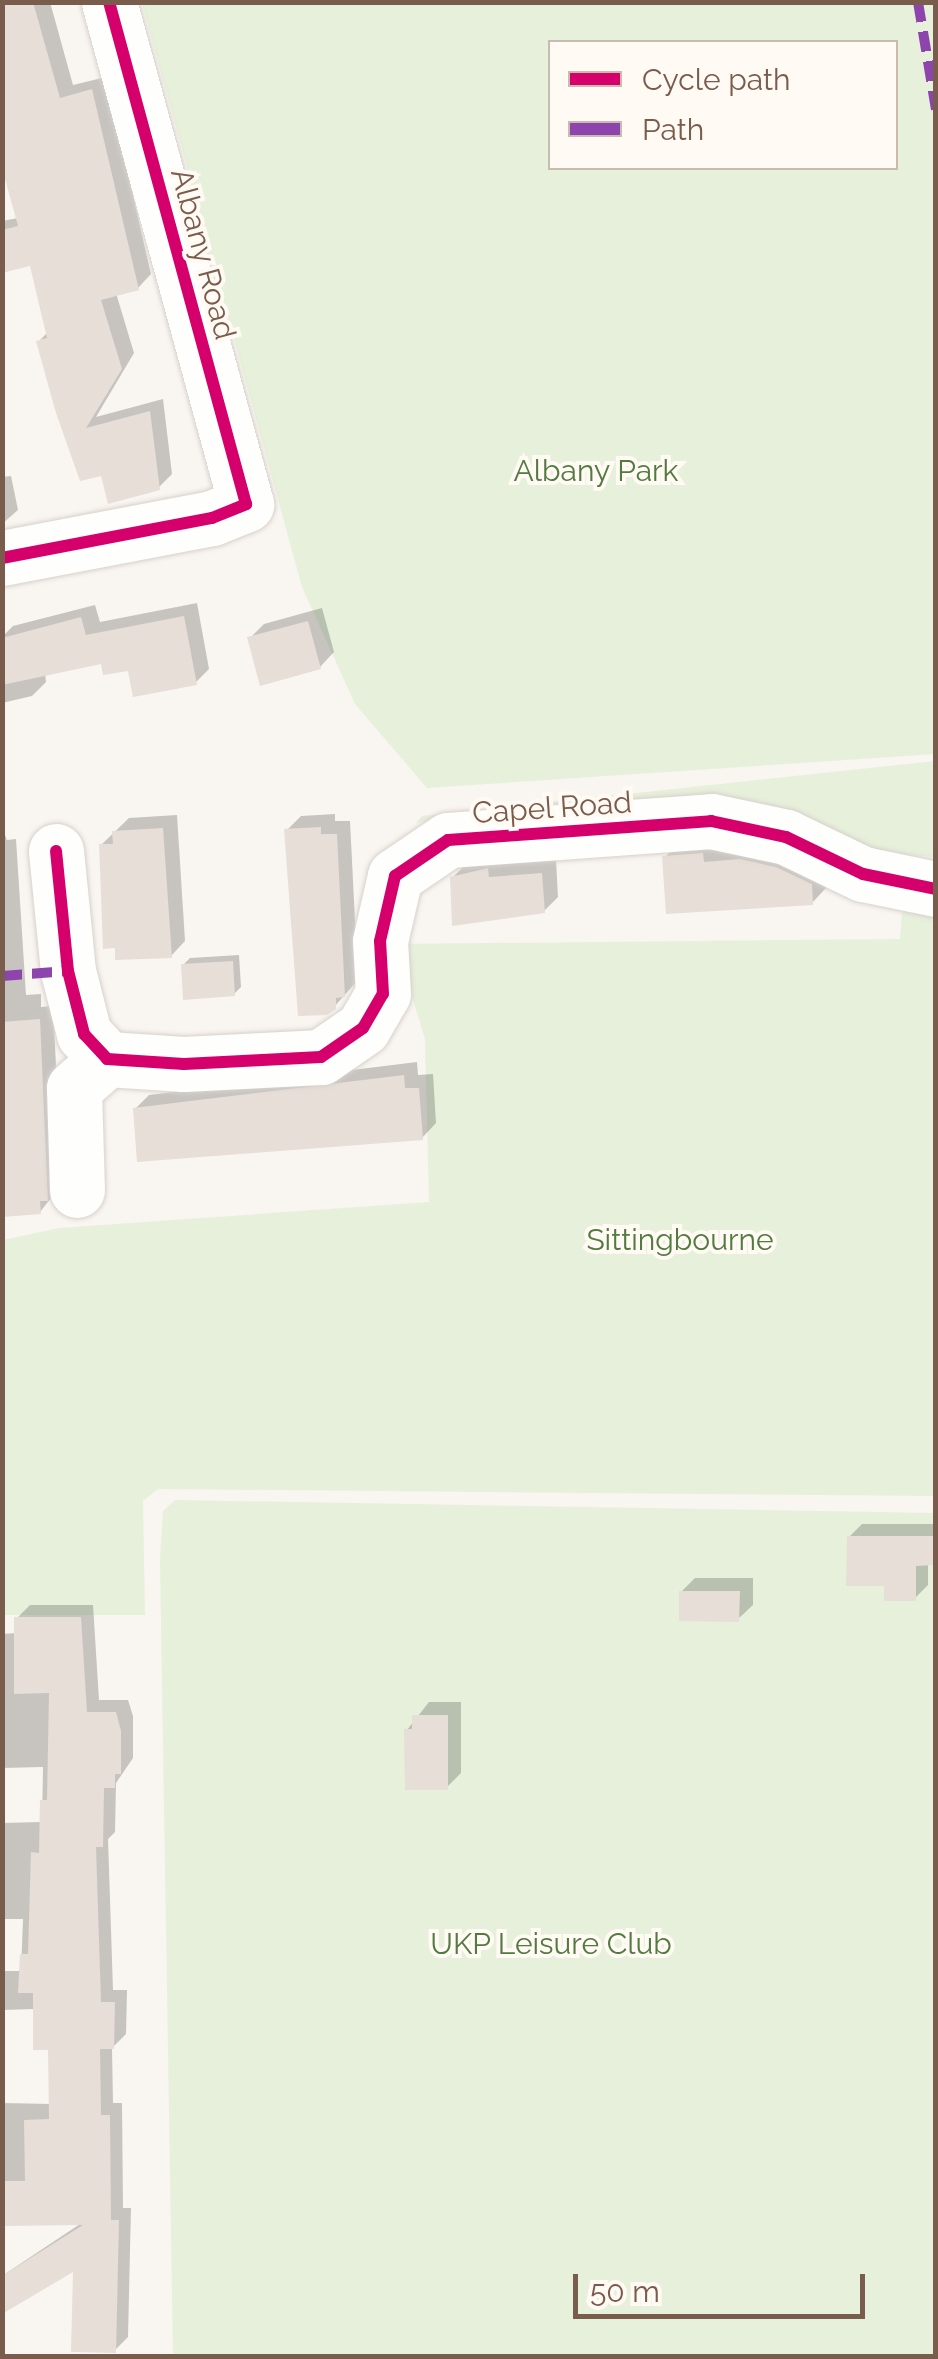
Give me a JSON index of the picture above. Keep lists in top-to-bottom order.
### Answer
{
  "streets": {
    "street": ["Albany Road", "Capel Road"]
  },
  "parks": ["Albany Park", "Sittingbourne", "UKP Leisure Club"],
  "legend": ["Cycle path", "Path"],
  "scale_bar": "50 m"
}
